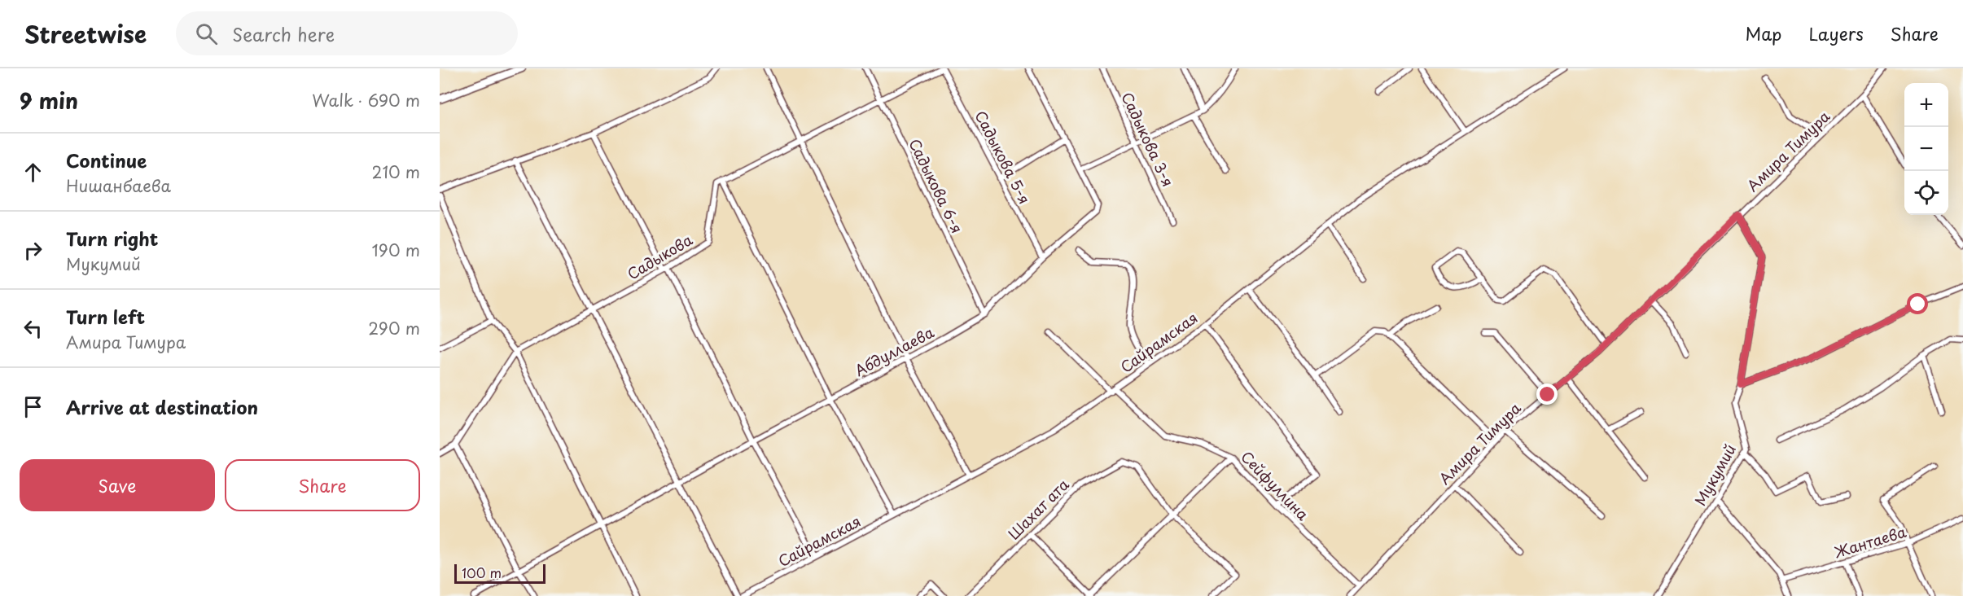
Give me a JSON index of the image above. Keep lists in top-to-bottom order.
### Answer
{
  "streets": {
    "street": [
      "Садыкова 3-я",
      "Амира Тимура",
      "Садыкова 5-я",
      "Садыкова 6-я",
      "Садыкова",
      "Сайрамская",
      "Абдуллаева",
      "Мукумий",
      "Сейфуллина",
      "Шахат ата",
      "Жантаева"
    ]
  },
  "crossings": [
    ["Амира Тимура", "Мукумий"],
    ["Амира Тимура", "Сейфуллина"],
    ["Садыкова 5-я", "Абдуллаева"],
    ["Садыкова 6-я", "Абдуллаева"],
    ["Сайрамская", "Сейфуллина"]
  ],
  "scale_bar": "100 m",
  "page": {
    "header": "Streetwise",
    "search": "Search here",
    "nav": ["Map", "Layers", "Share"],
    "heading": ["9 min", "Walk · 690 m"],
    "map_buttons": ["+", "−"],
    "list": [
      ["Continue", "Нишанбаева", "210 m"],
      ["Turn right", "Мукумий", "190 m"],
      ["Turn left", "Амира Тимура", "290 m"],
      "Arrive at destination"
    ],
    "buttons": ["Save", "Share"],
    "scale": "100 m"
  }
}
